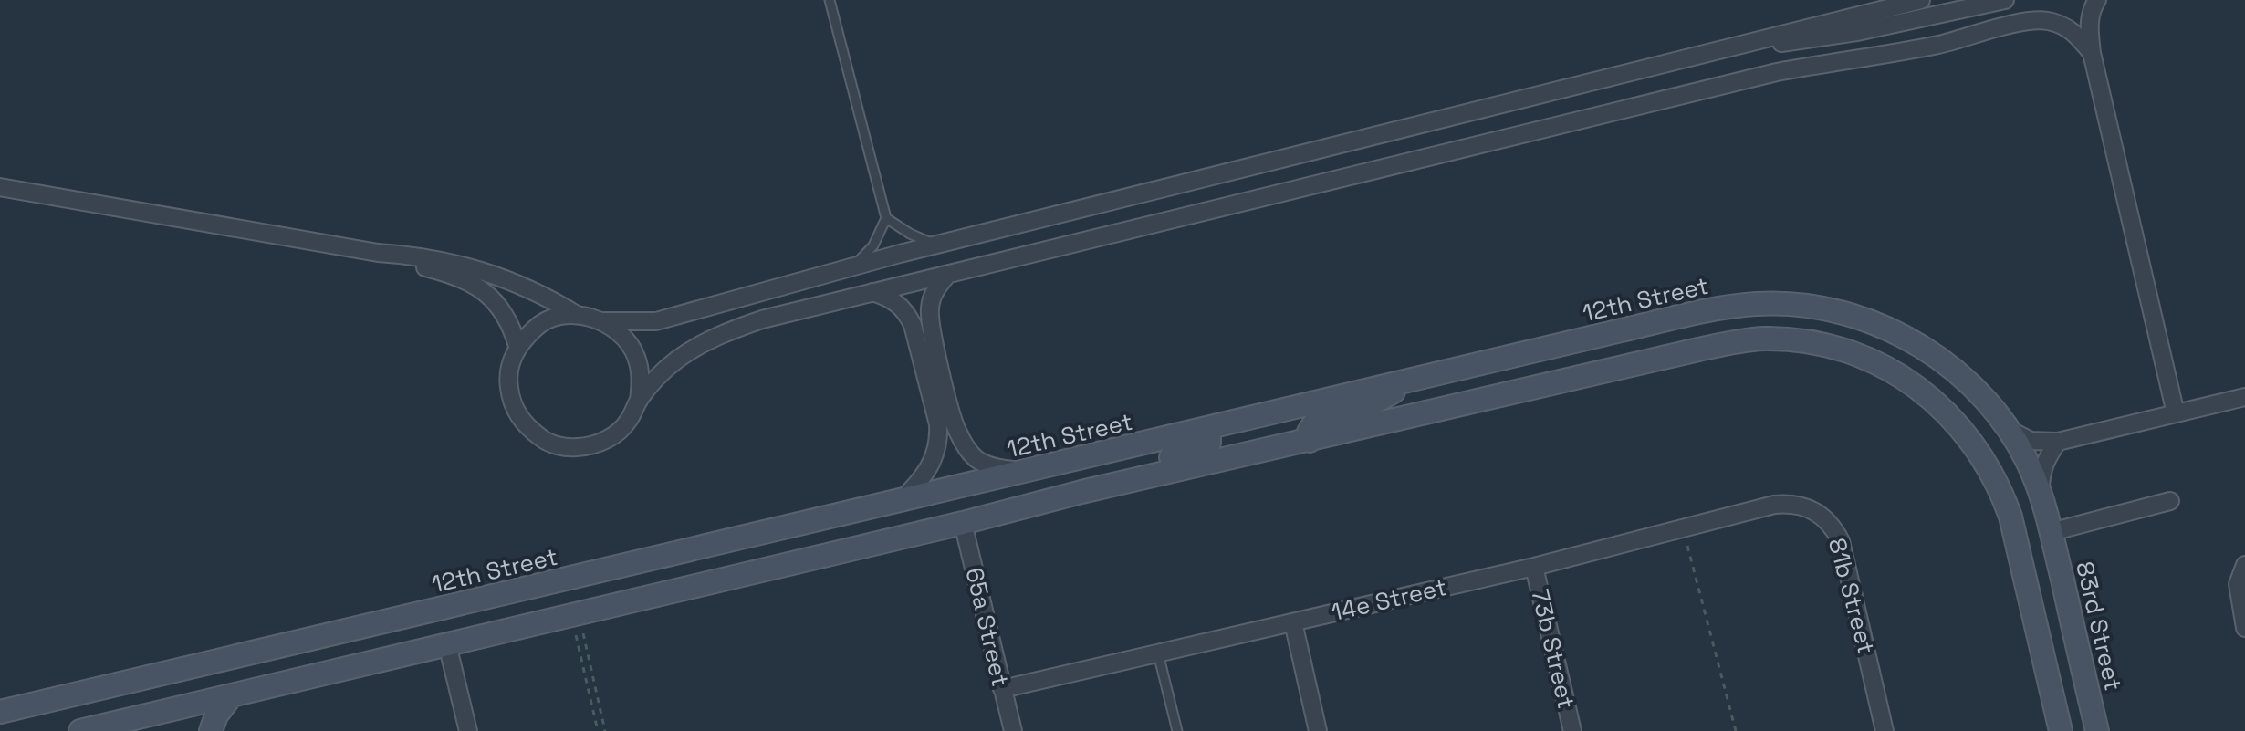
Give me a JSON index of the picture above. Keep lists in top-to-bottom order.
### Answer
{
  "streets": {
    "street": [
      "12th Street",
      "81b Street",
      "14e Street",
      "83rd Street",
      "65a Street",
      "73b Street"
    ]
  },
  "crossings": [
    ["12th Street", "83rd Street"],
    ["81b Street", "14e Street"],
    ["14e Street", "65a Street"],
    ["14e Street", "73b Street"]
  ]
}
